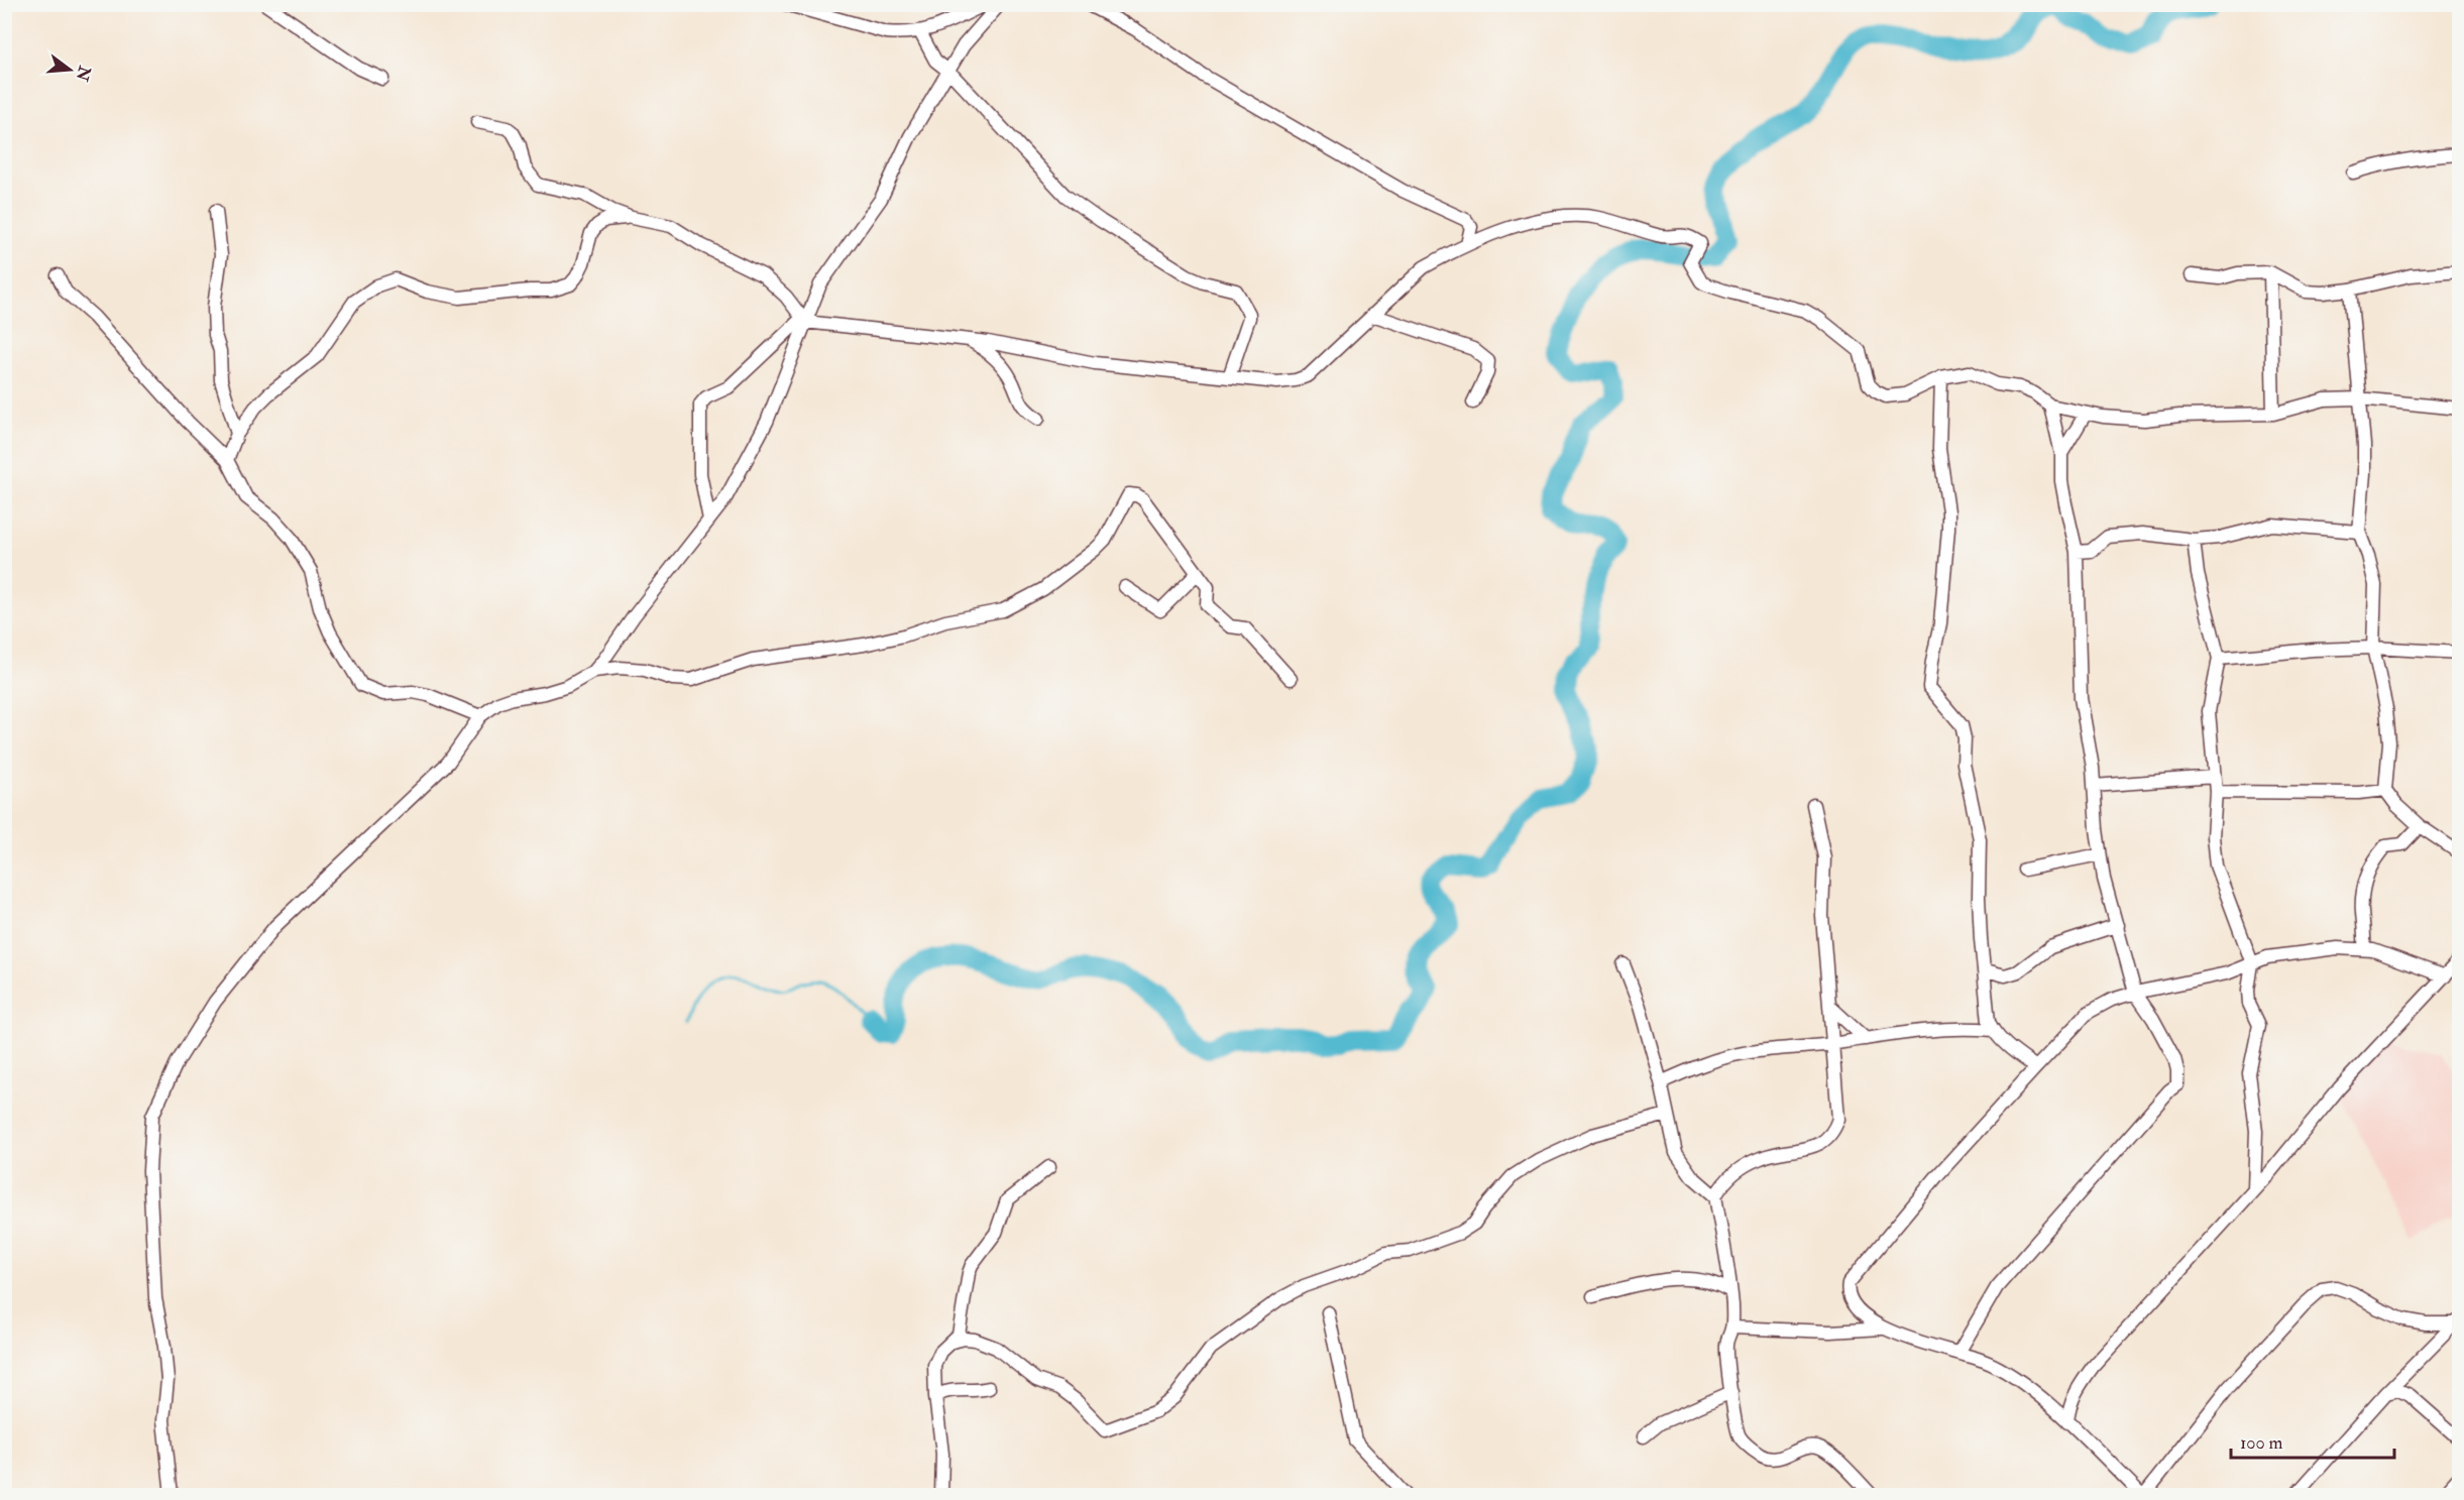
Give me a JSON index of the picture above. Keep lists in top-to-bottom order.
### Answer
{
  "scale_bar": "100 m",
  "north": "right"
}
